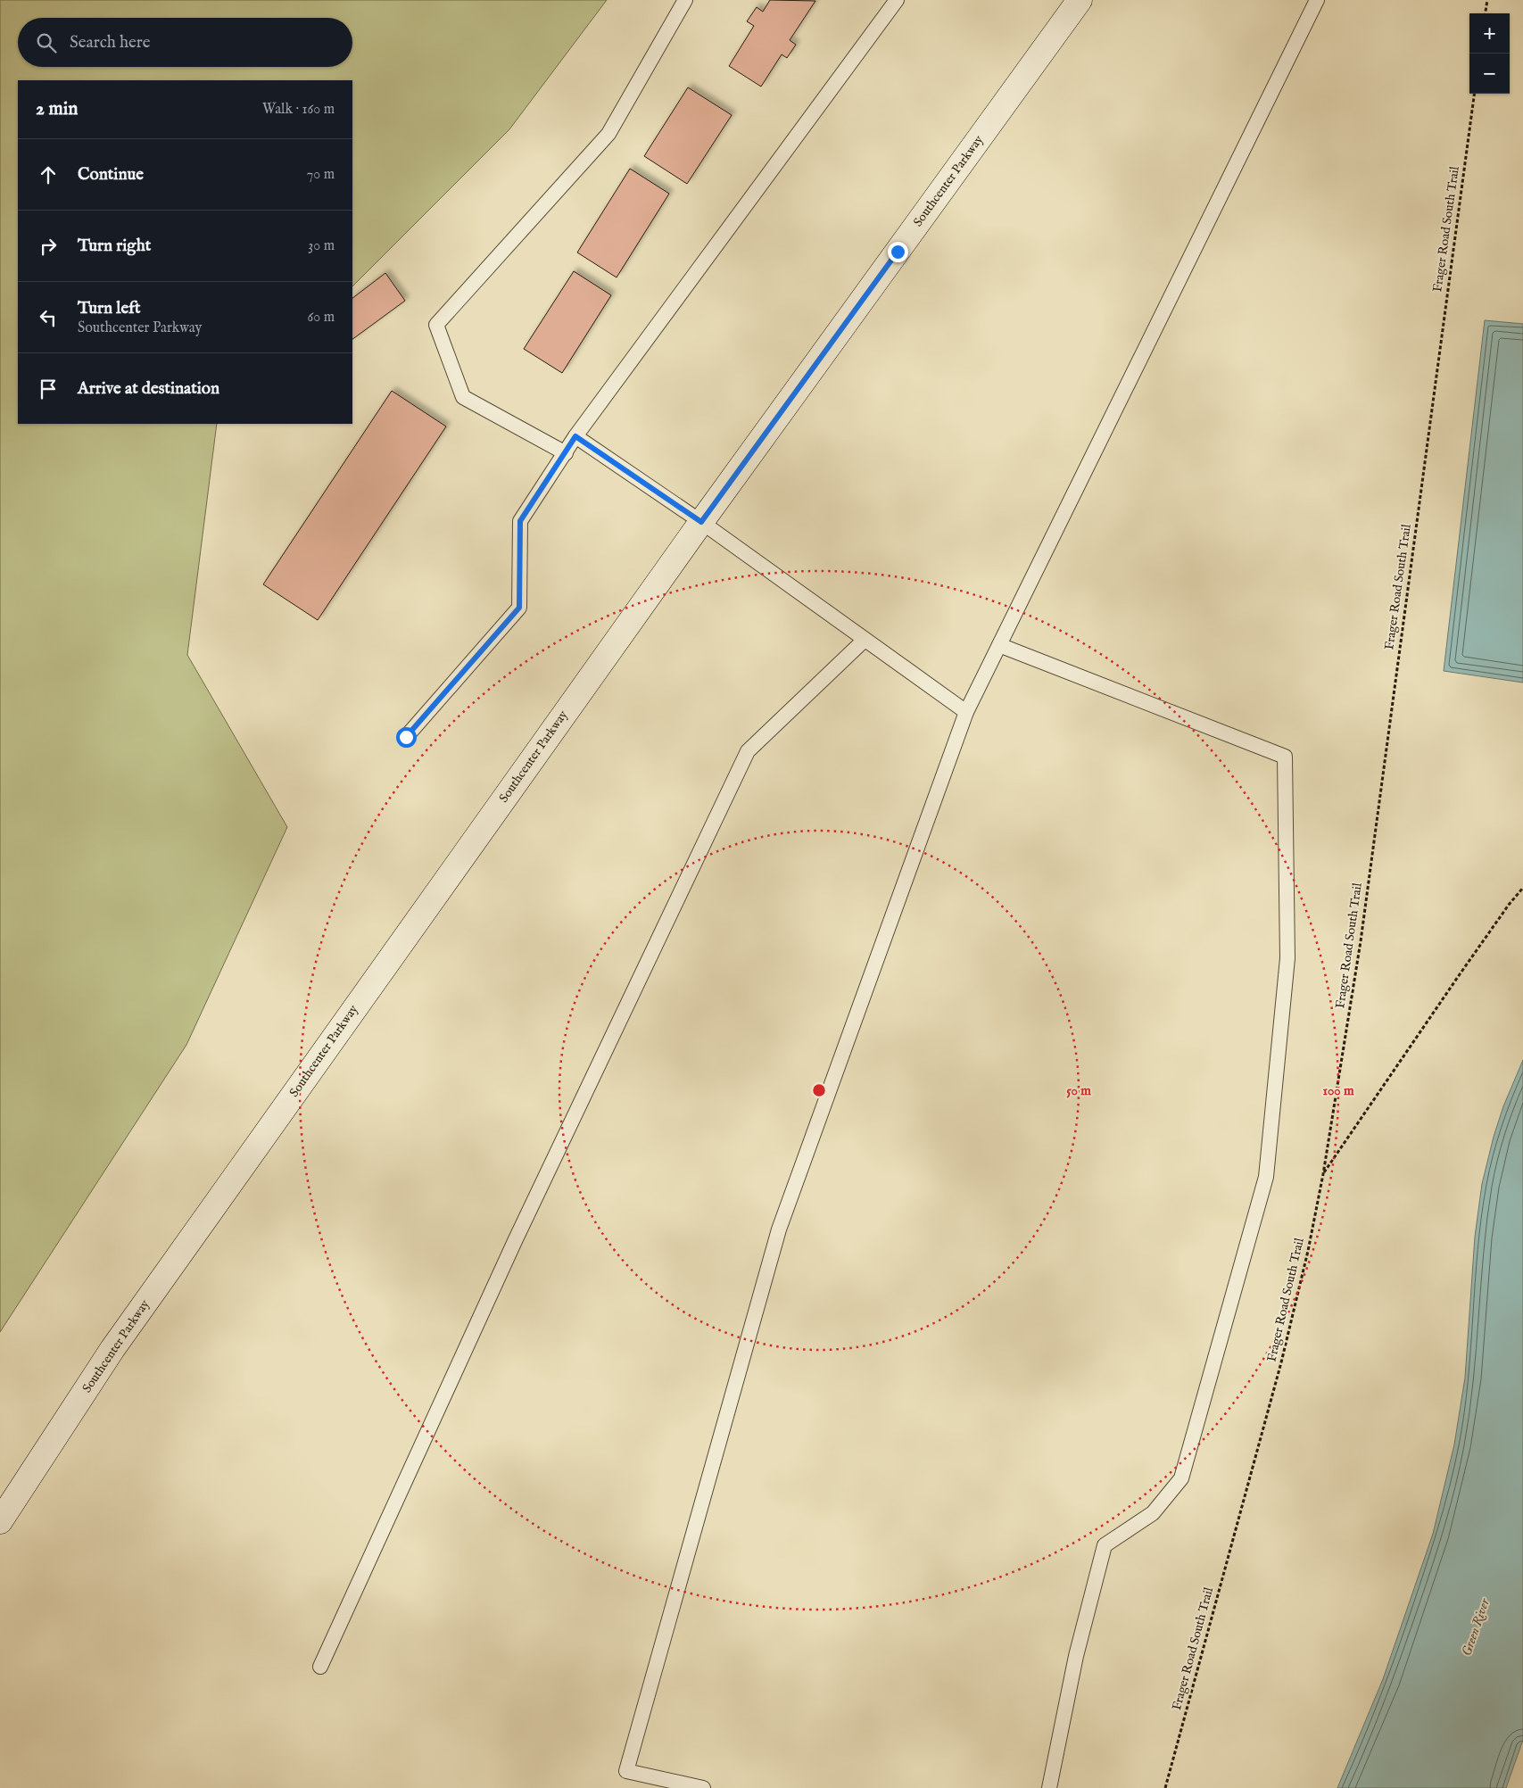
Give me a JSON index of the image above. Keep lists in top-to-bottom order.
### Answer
{
  "streets": {
    "main road": ["Southcenter Parkway"],
    "path": ["Frager Road South Trail"]
  },
  "water": ["Green River"],
  "page": {
    "map_buttons": ["+", "−"],
    "search": "Search here",
    "heading": ["2 min", "Walk · 160 m"],
    "list": [
      ["Continue", "70 m"],
      ["Turn right", "30 m"],
      ["Turn left", "Southcenter Parkway", "60 m"],
      "Arrive at destination"
    ]
  },
  "rings": ["50 m", "100 m"]
}
